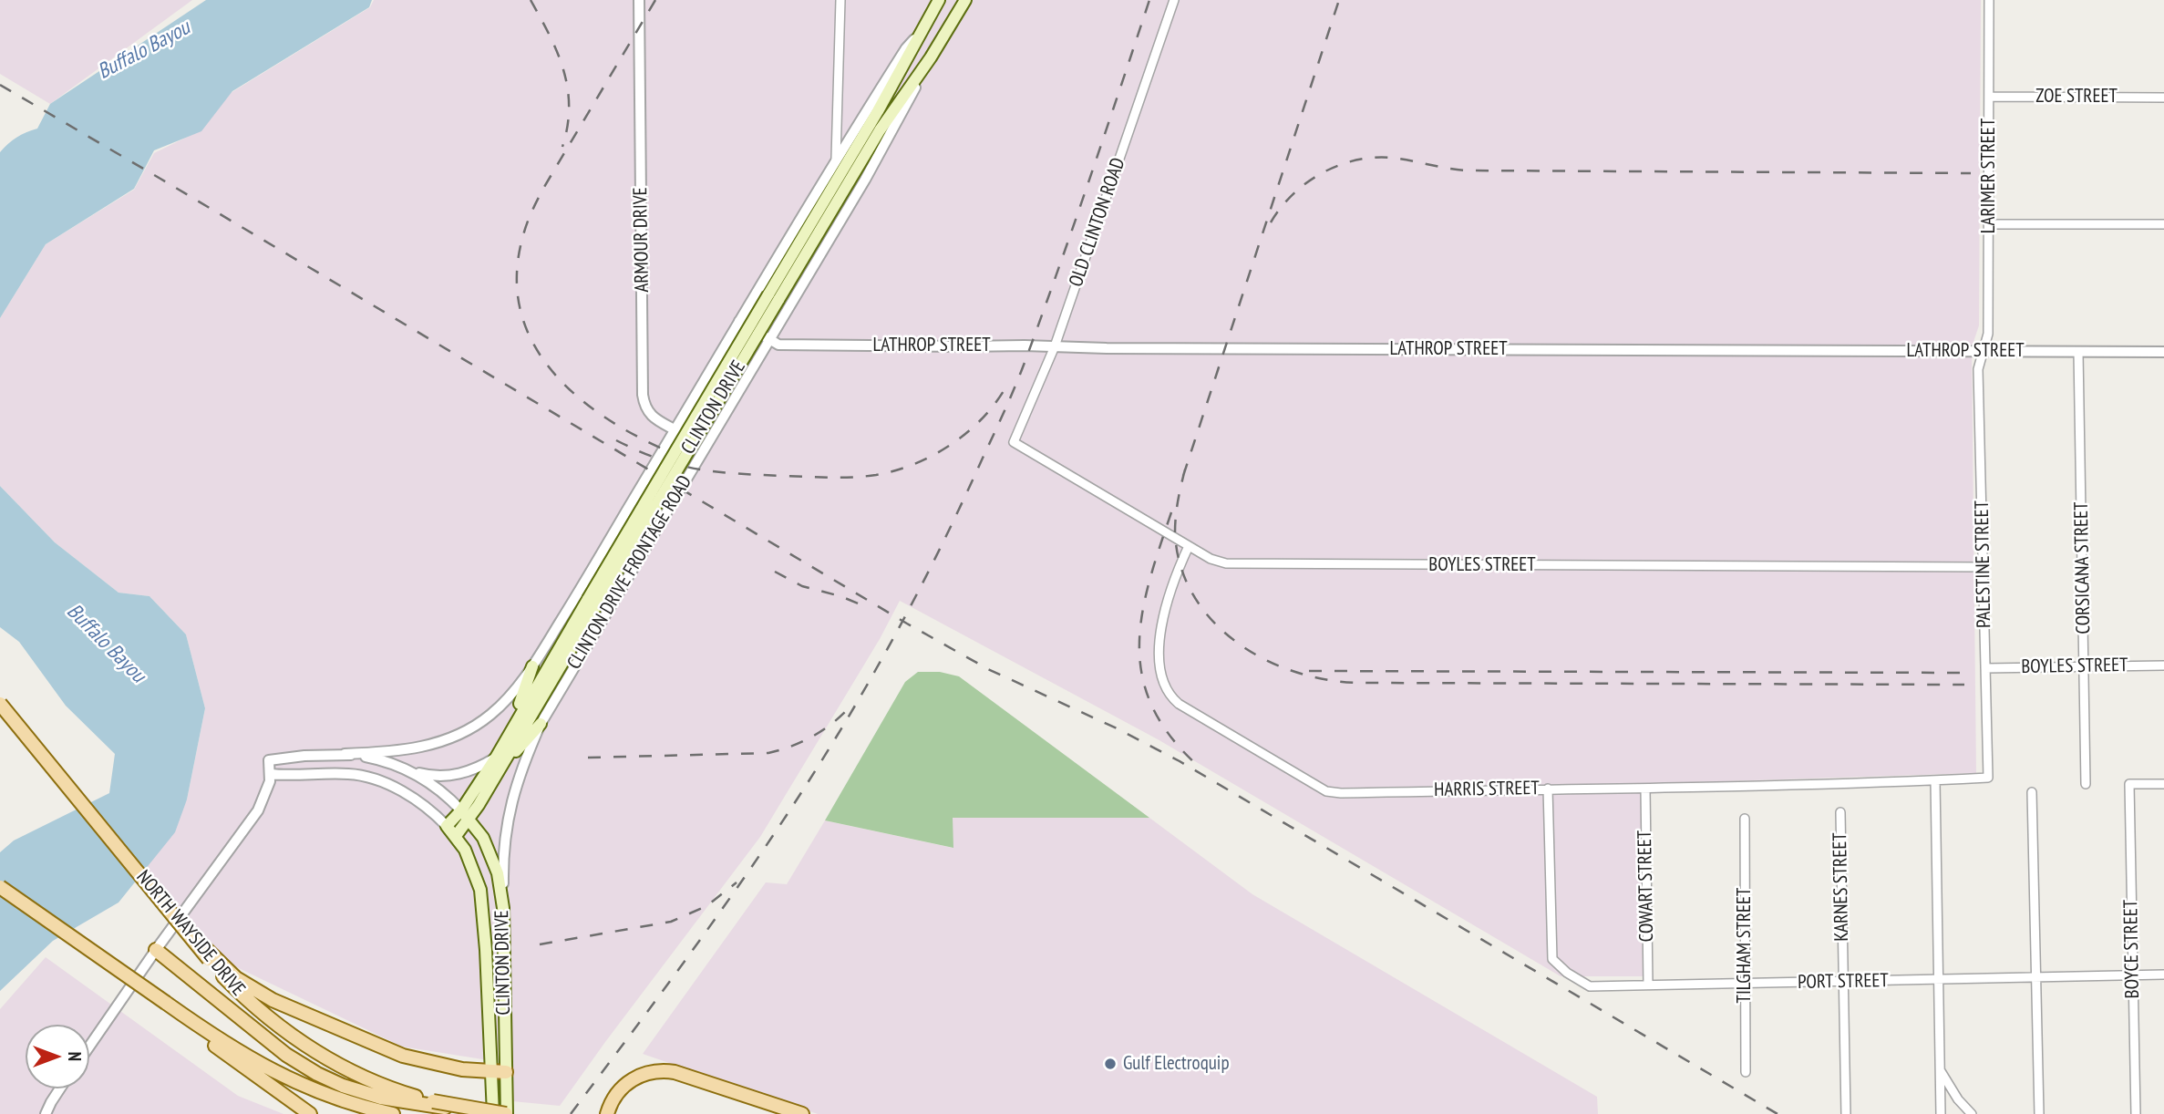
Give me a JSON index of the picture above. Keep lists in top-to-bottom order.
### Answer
{
  "streets": {
    "main road": ["CLINTON DRIVE", "NORTH WAYSIDE DRIVE"],
    "street": [
      "ZOE STREET",
      "LARIMER STREET",
      "OLD CLINTON ROAD",
      "ARMOUR DRIVE",
      "LATHROP STREET",
      "PALESTINE STREET",
      "BOYLES STREET",
      "CORSICANA STREET",
      "CLINTON DRIVE FRONTAGE ROAD",
      "HARRIS STREET",
      "COWART STREET",
      "KARNES STREET",
      "TILGHAM STREET",
      "BOYCE STREET",
      "PORT STREET"
    ]
  },
  "crossings": [
    ["ZOE STREET", "LARIMER STREET"],
    ["LARIMER STREET", "LATHROP STREET"],
    ["LARIMER STREET", "PALESTINE STREET"],
    ["OLD CLINTON ROAD", "LATHROP STREET"],
    ["OLD CLINTON ROAD", "BOYLES STREET"],
    ["ARMOUR DRIVE", "CLINTON DRIVE FRONTAGE ROAD"],
    ["LATHROP STREET", "PALESTINE STREET"],
    ["LATHROP STREET", "CORSICANA STREET"],
    ["LATHROP STREET", "CLINTON DRIVE FRONTAGE ROAD"],
    ["CLINTON DRIVE", "CLINTON DRIVE FRONTAGE ROAD"],
    ["CLINTON DRIVE", "NORTH WAYSIDE DRIVE"],
    ["PALESTINE STREET", "BOYLES STREET"],
    ["PALESTINE STREET", "HARRIS STREET"],
    ["BOYLES STREET", "CORSICANA STREET"],
    ["BOYLES STREET", "HARRIS STREET"],
    ["HARRIS STREET", "COWART STREET"],
    ["HARRIS STREET", "PORT STREET"],
    ["COWART STREET", "PORT STREET"],
    ["KARNES STREET", "PORT STREET"],
    ["TILGHAM STREET", "PORT STREET"],
    ["BOYCE STREET", "PORT STREET"]
  ],
  "water": ["Buffalo Bayou"],
  "places": ["Gulf Electroquip"],
  "north": "right"
}
